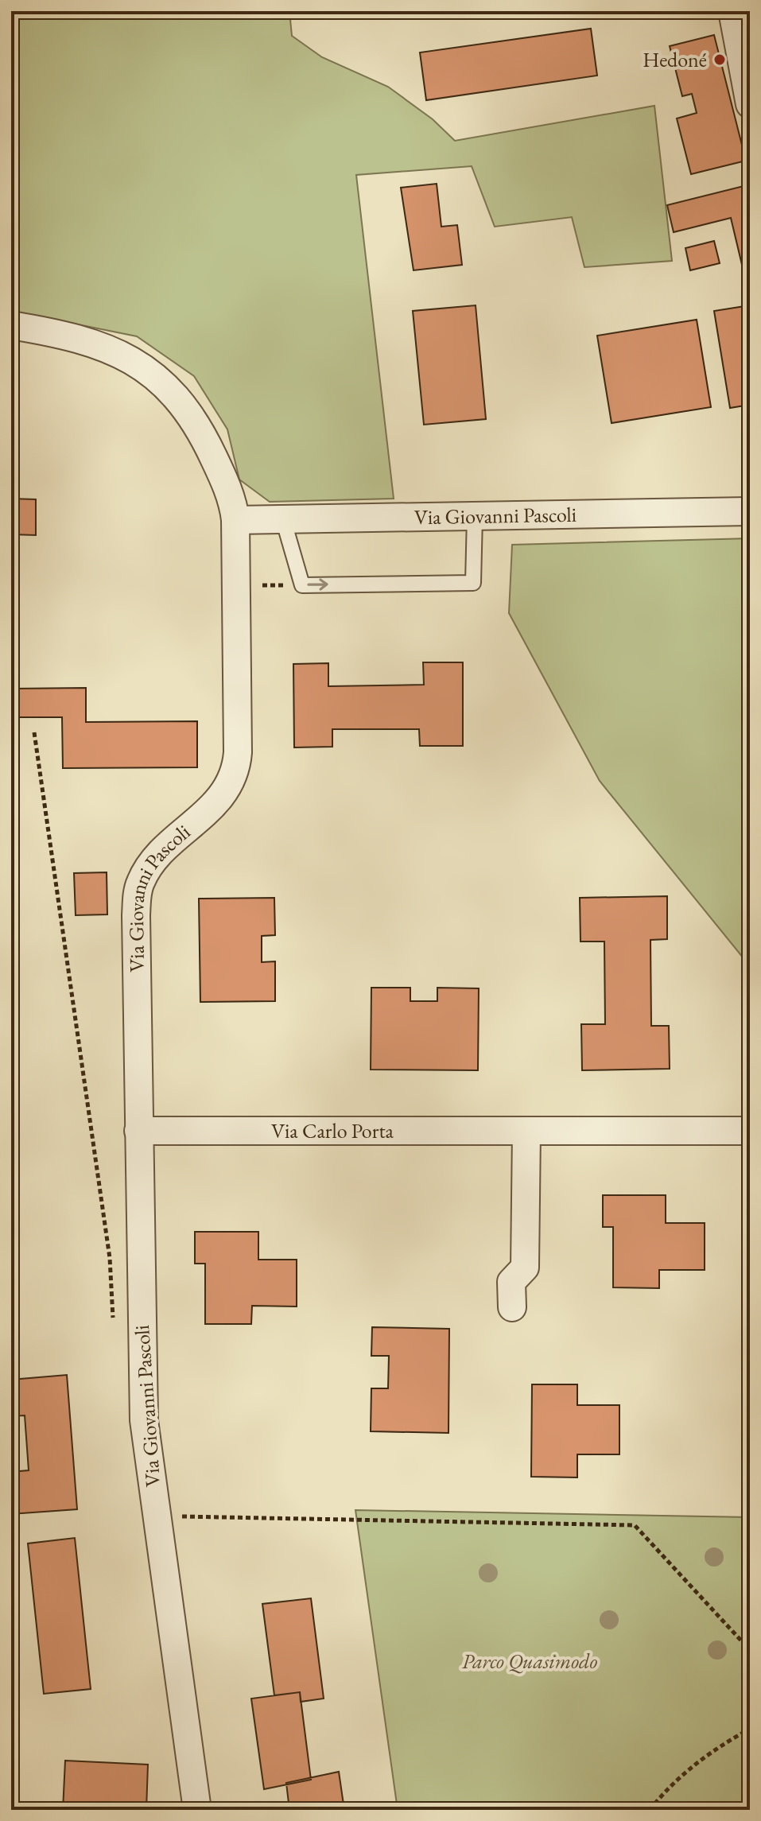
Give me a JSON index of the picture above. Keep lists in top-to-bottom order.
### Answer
{
  "streets": {
    "street": ["Via Giovanni Pascoli", "Via Carlo Porta"]
  },
  "crossings": [
    ["Via Giovanni Pascoli", "Via Carlo Porta"]
  ],
  "parks": ["Parco Quasimodo"],
  "places": ["Hedoné"]
}
